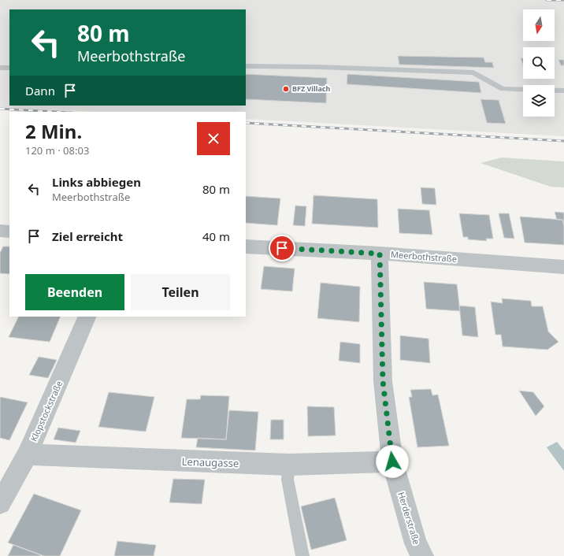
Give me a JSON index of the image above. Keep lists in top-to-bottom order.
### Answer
{
  "streets": {
    "street": [
      "Meerbothstraße",
      "Klopstockstraße",
      "Lenaugasse",
      "Herderstraße"
    ]
  },
  "crossings": [
    ["Meerbothstraße", "Herderstraße"],
    ["Klopstockstraße", "Lenaugasse"],
    ["Lenaugasse", "Herderstraße"]
  ],
  "places": ["BFZ Villach"],
  "north": "bottom",
  "page": {
    "turn": ["80 m", "Meerbothstraße"],
    "then": "Dann",
    "heading": ["2 Min.", "120 m · 08:03"],
    "list": [
      {
        "name": "Links abbiegen",
        "note": "Meerbothstraße",
        "value": "80 m"
      },
      {
        "name": "Ziel erreicht",
        "value": "40 m"
      }
    ],
    "buttons": ["Beenden", "Teilen"]
  }
}
